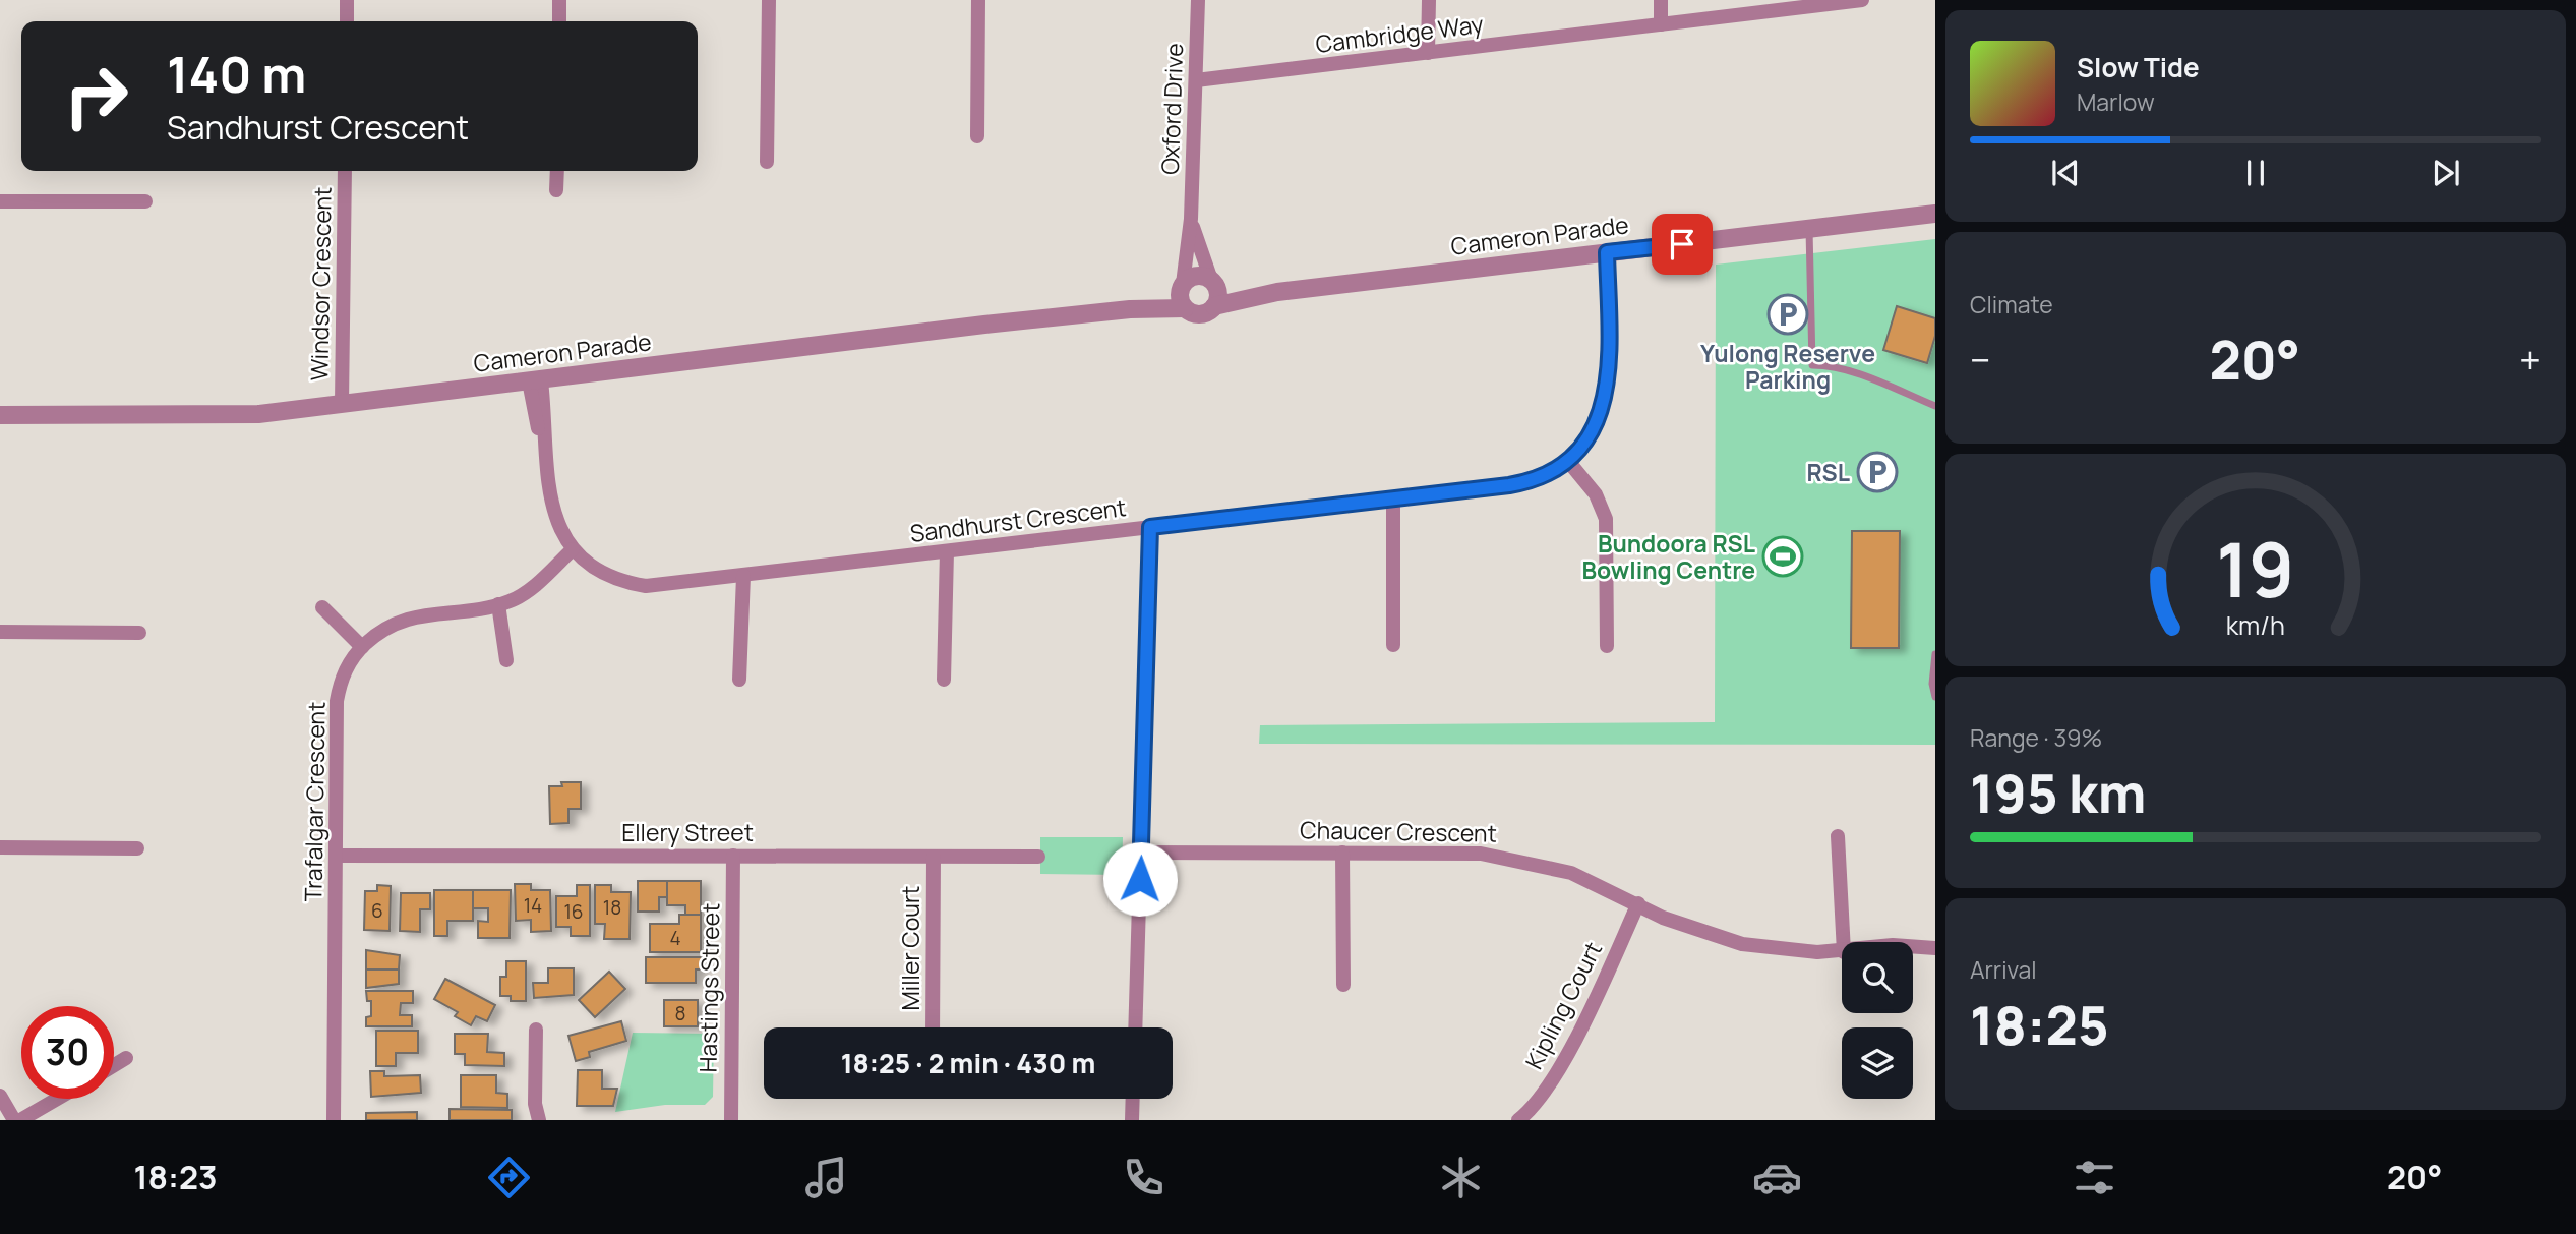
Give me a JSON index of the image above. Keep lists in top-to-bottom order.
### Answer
{
  "streets": {
    "street": [
      "Cambridge Way",
      "Oxford Drive",
      "Cameron Parade",
      "Windsor Crescent",
      "Sandhurst Crescent",
      "Trafalgar Crescent",
      "Chaucer Crescent",
      "Ellery Street",
      "Miller Court",
      "Hastings Street",
      "Kipling Court"
    ]
  },
  "crossings": [
    ["Cambridge Way", "Oxford Drive"],
    ["Oxford Drive", "Cameron Parade"],
    ["Cameron Parade", "Windsor Crescent"],
    ["Cameron Parade", "Sandhurst Crescent"],
    ["Sandhurst Crescent", "Trafalgar Crescent"],
    ["Trafalgar Crescent", "Ellery Street"],
    ["Chaucer Crescent", "Kipling Court"],
    ["Ellery Street", "Miller Court"],
    ["Ellery Street", "Hastings Street"]
  ],
  "places": {
    "parking": ["Yulong Reserve Parking", "RSL"],
    "sports": ["Bundoora RSL Bowling Centre"]
  },
  "house_numbers": [
    "14",
    "18",
    "6",
    "16",
    "4",
    "8"
  ],
  "page": {
    "turn": ["140 m", "Sandhurst Crescent"],
    "song": ["Slow Tide", "Marlow"],
    "tile": [
      "Climate",
      ["Range · 39%", "195 km"],
      ["Arrival", "18:25"]
    ],
    "heat": ["−", "20°", "+"],
    "limit": "30",
    "trip": "18:25 · 2 min · 430 m",
    "tabs": ["18:23", "20°"],
    "gauge": ["19", "km/h"]
  }
}
